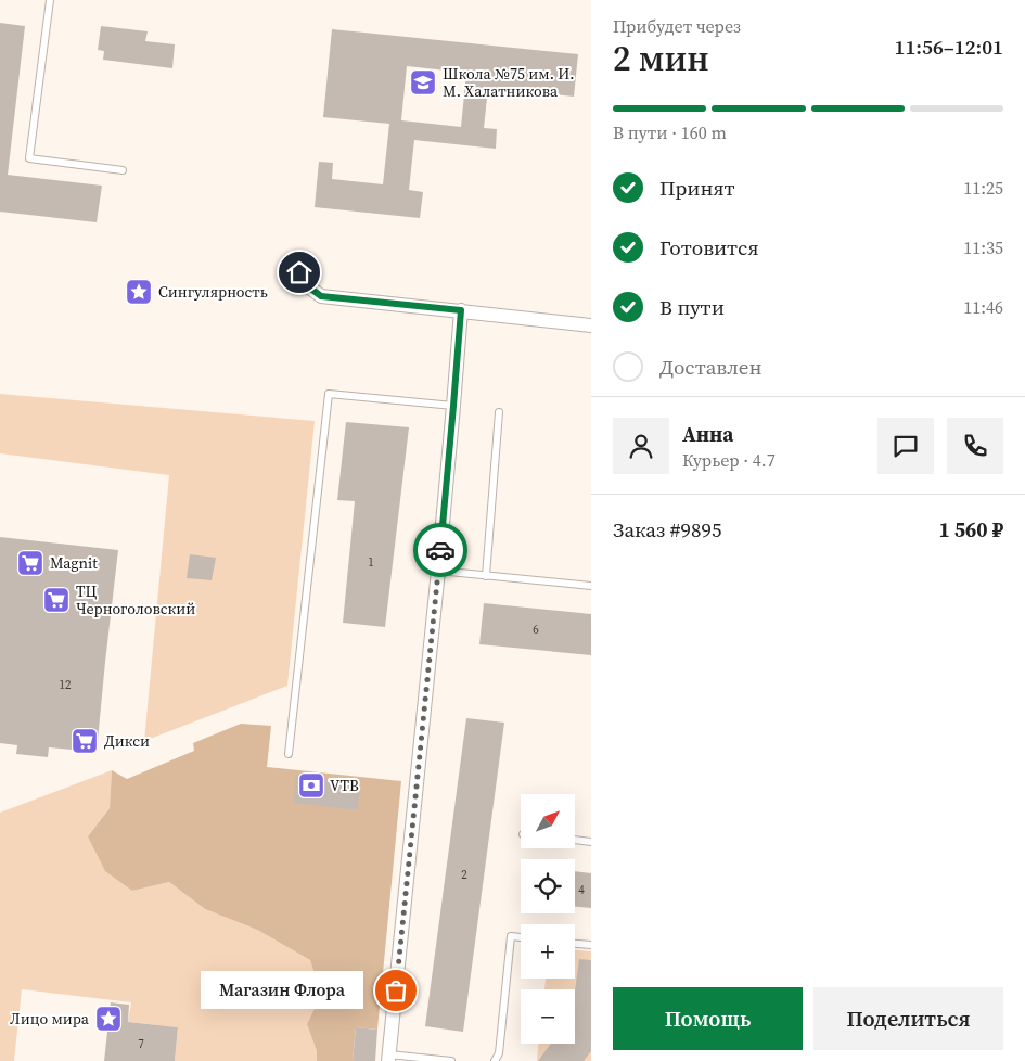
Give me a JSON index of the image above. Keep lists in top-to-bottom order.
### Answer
{
  "places": {
    "school or university": ["Школа №75 им. И. М. Халатникова"],
    "place": ["Сингулярность", "Лицо мира"],
    "supermarket": ["Magnit", "ТЦ Черноголовский", "Дикси"],
    "bank": ["VTB"],
    "other": ["Магазин Флора"]
  },
  "house_numbers": [
    "1",
    "6",
    "12",
    "2",
    "4",
    "7"
  ],
  "north": "top right",
  "page": {
    "heading": ["2 мин", "Прибудет через", "11:56–12:01"],
    "panel": [
      "Анна",
      "Курьер · 4.7",
      "Заказ #9895",
      "1 560 ₽"
    ],
    "bar": "В пути · 160 m",
    "list": [
      ["Принят", "11:25"],
      ["Готовится", "11:35"],
      ["В пути", "11:46"],
      "Доставлен"
    ],
    "map_buttons": ["+", "−"],
    "bubble": "Магазин Флора",
    "buttons": ["Помощь", "Поделиться"]
  }
}
